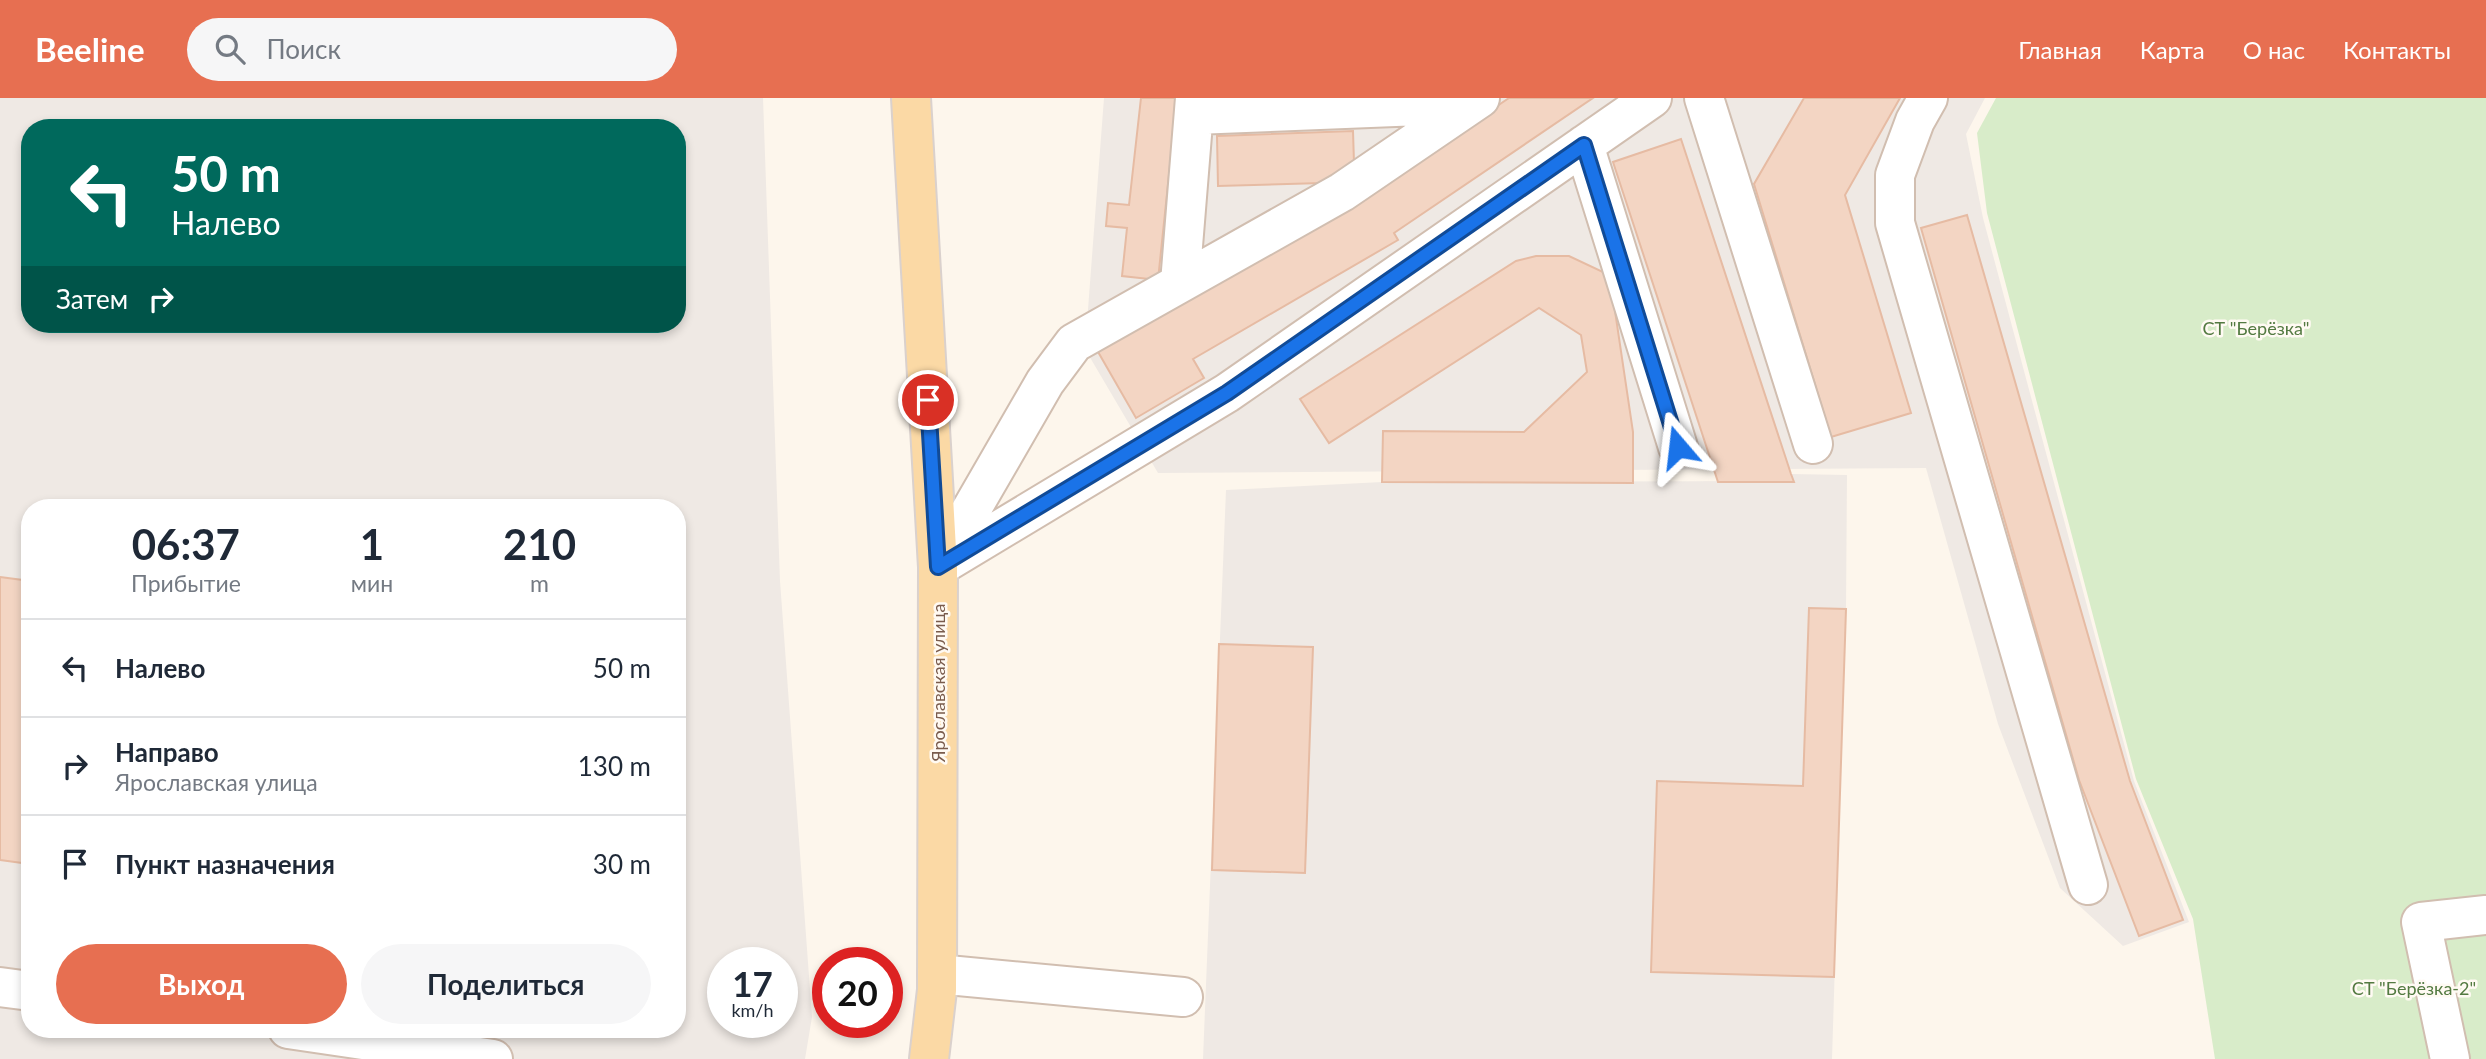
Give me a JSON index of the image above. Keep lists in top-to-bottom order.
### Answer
{
  "streets": {
    "main road": ["Ярославская улица"]
  },
  "parks": ["СТ \"Берёзка\"", "СТ \"Берёзка-2\""],
  "page": {
    "header": "Beeline",
    "search": "Поиск",
    "nav": [
      "Главная",
      "Карта",
      "О нас",
      "Контакты"
    ],
    "turn": ["50 m", "Налево"],
    "then": "Затем",
    "eta": [
      "06:37",
      "Прибытие",
      "1",
      "мин",
      "210",
      "m"
    ],
    "list": [
      {
        "name": "Налево",
        "value": "50 m"
      },
      {
        "name": "Направо",
        "note": "Ярославская улица",
        "value": "130 m"
      },
      {
        "name": "Пункт назначения",
        "value": "30 m"
      }
    ],
    "buttons": ["Выход", "Поделиться"],
    "speed": "17 km/h",
    "limit": "20"
  }
}
